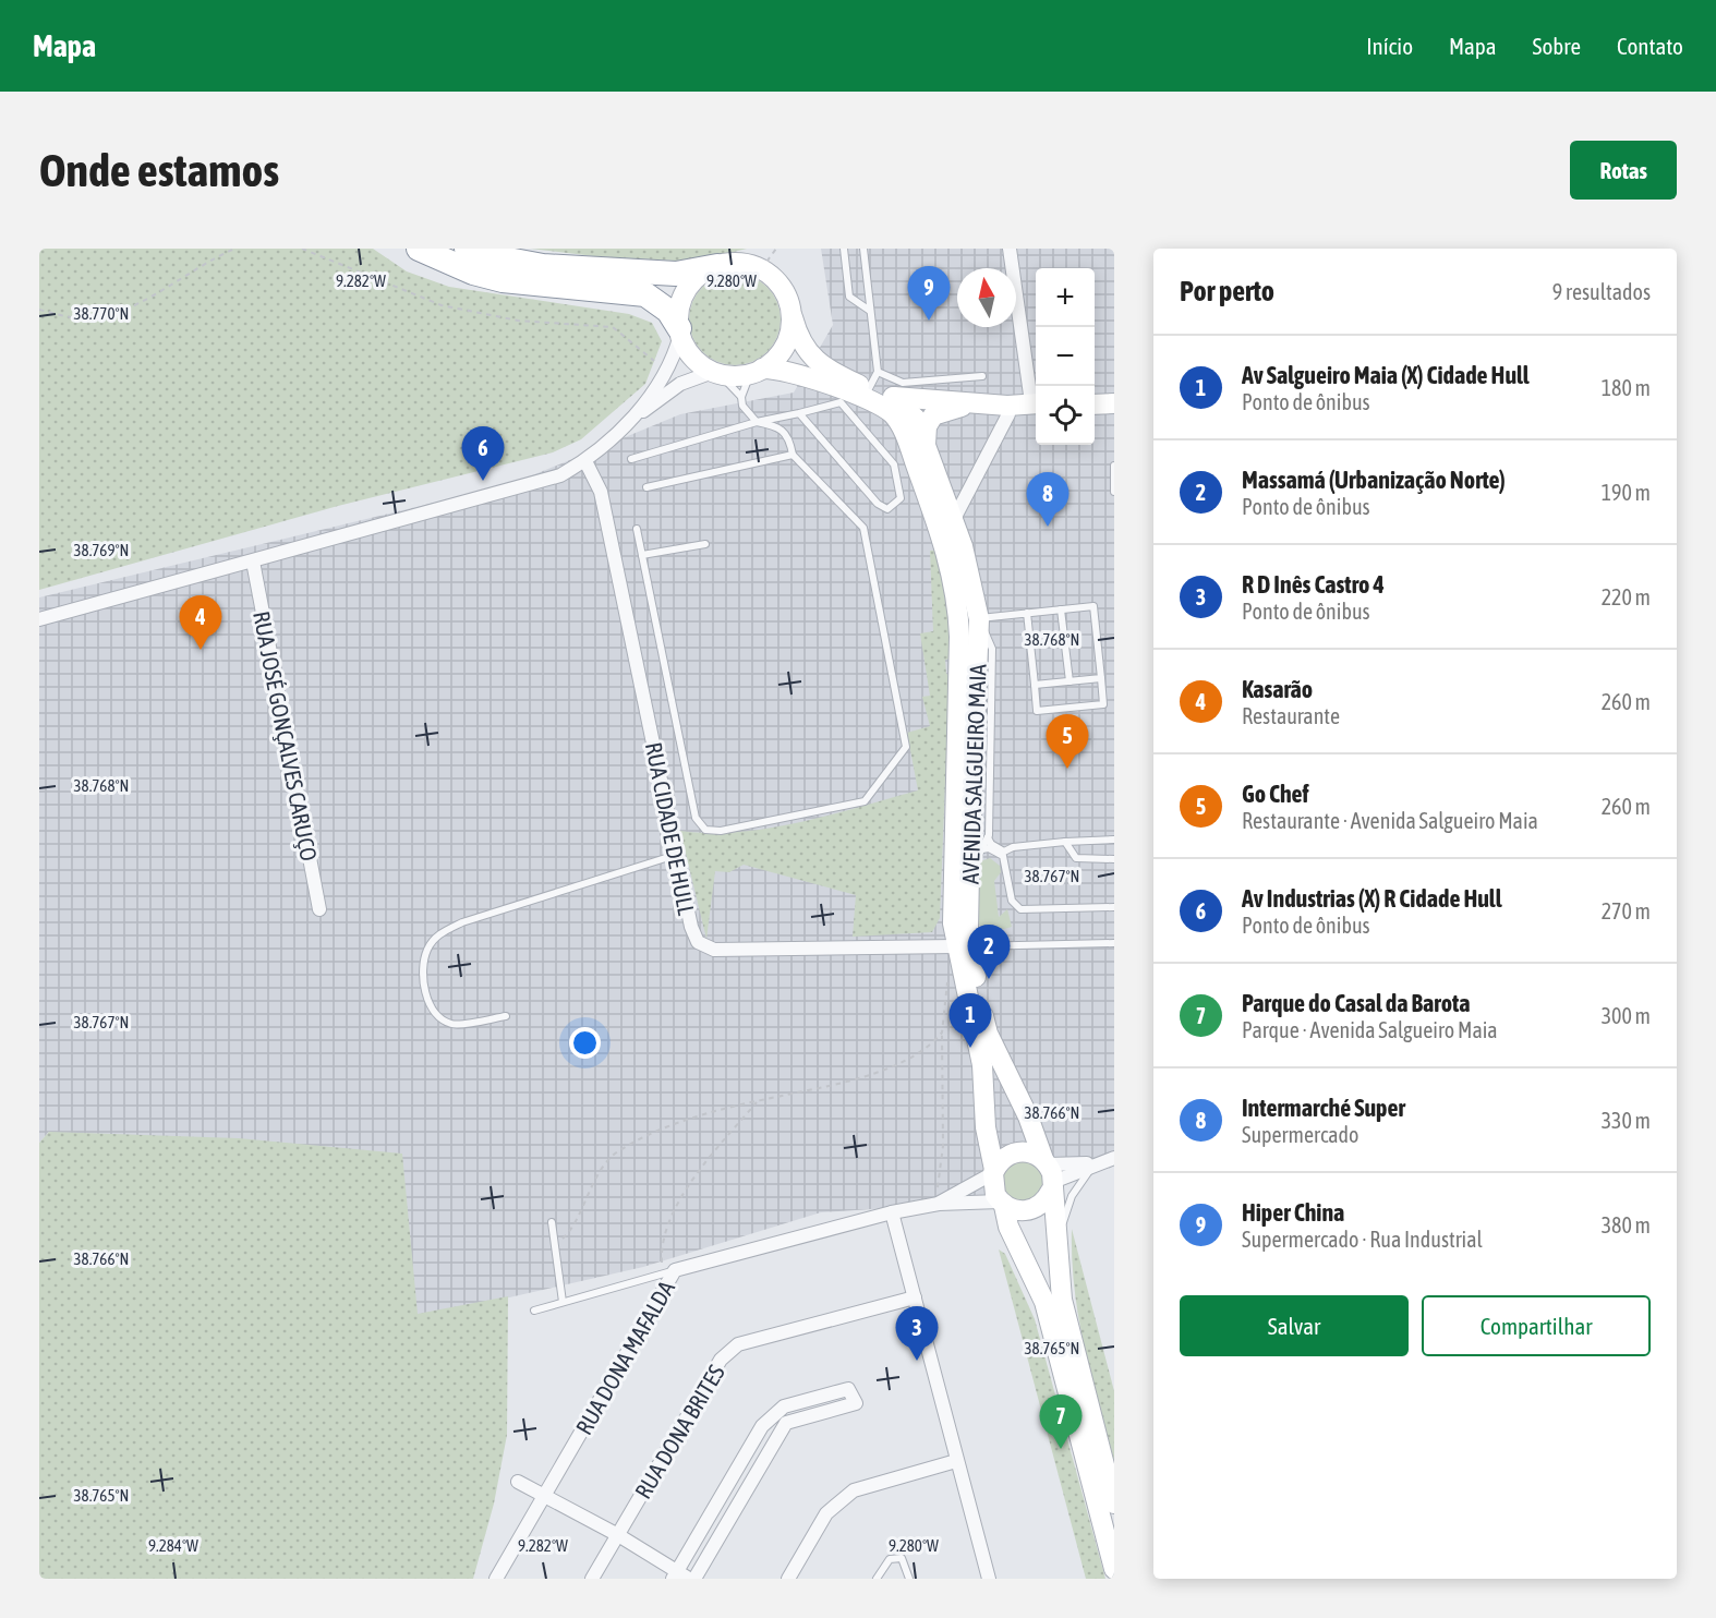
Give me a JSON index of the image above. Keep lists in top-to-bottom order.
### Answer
{
  "streets": {
    "street": [
      "RUA JOSÉ GONÇALVES CARUÇO",
      "AVENIDA SALGUEIRO MAIA",
      "RUA CIDADE DE HULL",
      "RUA DONA MAFALDA",
      "RUA DONA BRITES"
    ]
  },
  "crossings": [
    ["AVENIDA SALGUEIRO MAIA", "RUA CIDADE DE HULL"],
    ["AVENIDA SALGUEIRO MAIA", "RUA DONA MAFALDA"]
  ],
  "north": "top",
  "page": {
    "header": "Mapa",
    "nav": [
      "Início",
      "Mapa",
      "Sobre",
      "Contato"
    ],
    "buttons": [
      "Rotas",
      ["Salvar", "Compartilhar"]
    ],
    "title": "Onde estamos",
    "heading": ["Por perto", "9 resultados"],
    "pins": [
      "9",
      "6",
      "8",
      "4",
      "5",
      "2",
      "1",
      "3",
      "7"
    ],
    "map_buttons": ["+", "−"],
    "list": [
      {
        "mark": "1",
        "name": "Av Salgueiro Maia (X) Cidade Hull",
        "note": "Ponto de ônibus",
        "value": "180 m"
      },
      {
        "mark": "2",
        "name": "Massamá (Urbanização Norte)",
        "note": "Ponto de ônibus",
        "value": "190 m"
      },
      {
        "mark": "3",
        "name": "R D Inês Castro 4",
        "note": "Ponto de ônibus",
        "value": "220 m"
      },
      {
        "mark": "4",
        "name": "Kasarão",
        "note": "Restaurante",
        "value": "260 m"
      },
      {
        "mark": "5",
        "name": "Go Chef",
        "note": "Restaurante · Avenida Salgueiro Maia",
        "value": "260 m"
      },
      {
        "mark": "6",
        "name": "Av Industrias (X) R Cidade Hull",
        "note": "Ponto de ônibus",
        "value": "270 m"
      },
      {
        "mark": "7",
        "name": "Parque do Casal da Barota",
        "note": "Parque · Avenida Salgueiro Maia",
        "value": "300 m"
      },
      {
        "mark": "8",
        "name": "Intermarché Super",
        "note": "Supermercado",
        "value": "330 m"
      },
      {
        "mark": "9",
        "name": "Hiper China",
        "note": "Supermercado · Rua Industrial",
        "value": "380 m"
      }
    ]
  },
  "coordinates": [
    "9.282°W",
    "9.280°W",
    "38.770°N",
    "38.769°N",
    "38.768°N",
    "38.767°N",
    "38.766°N",
    "38.765°N",
    "9.284°W"
  ]
}
